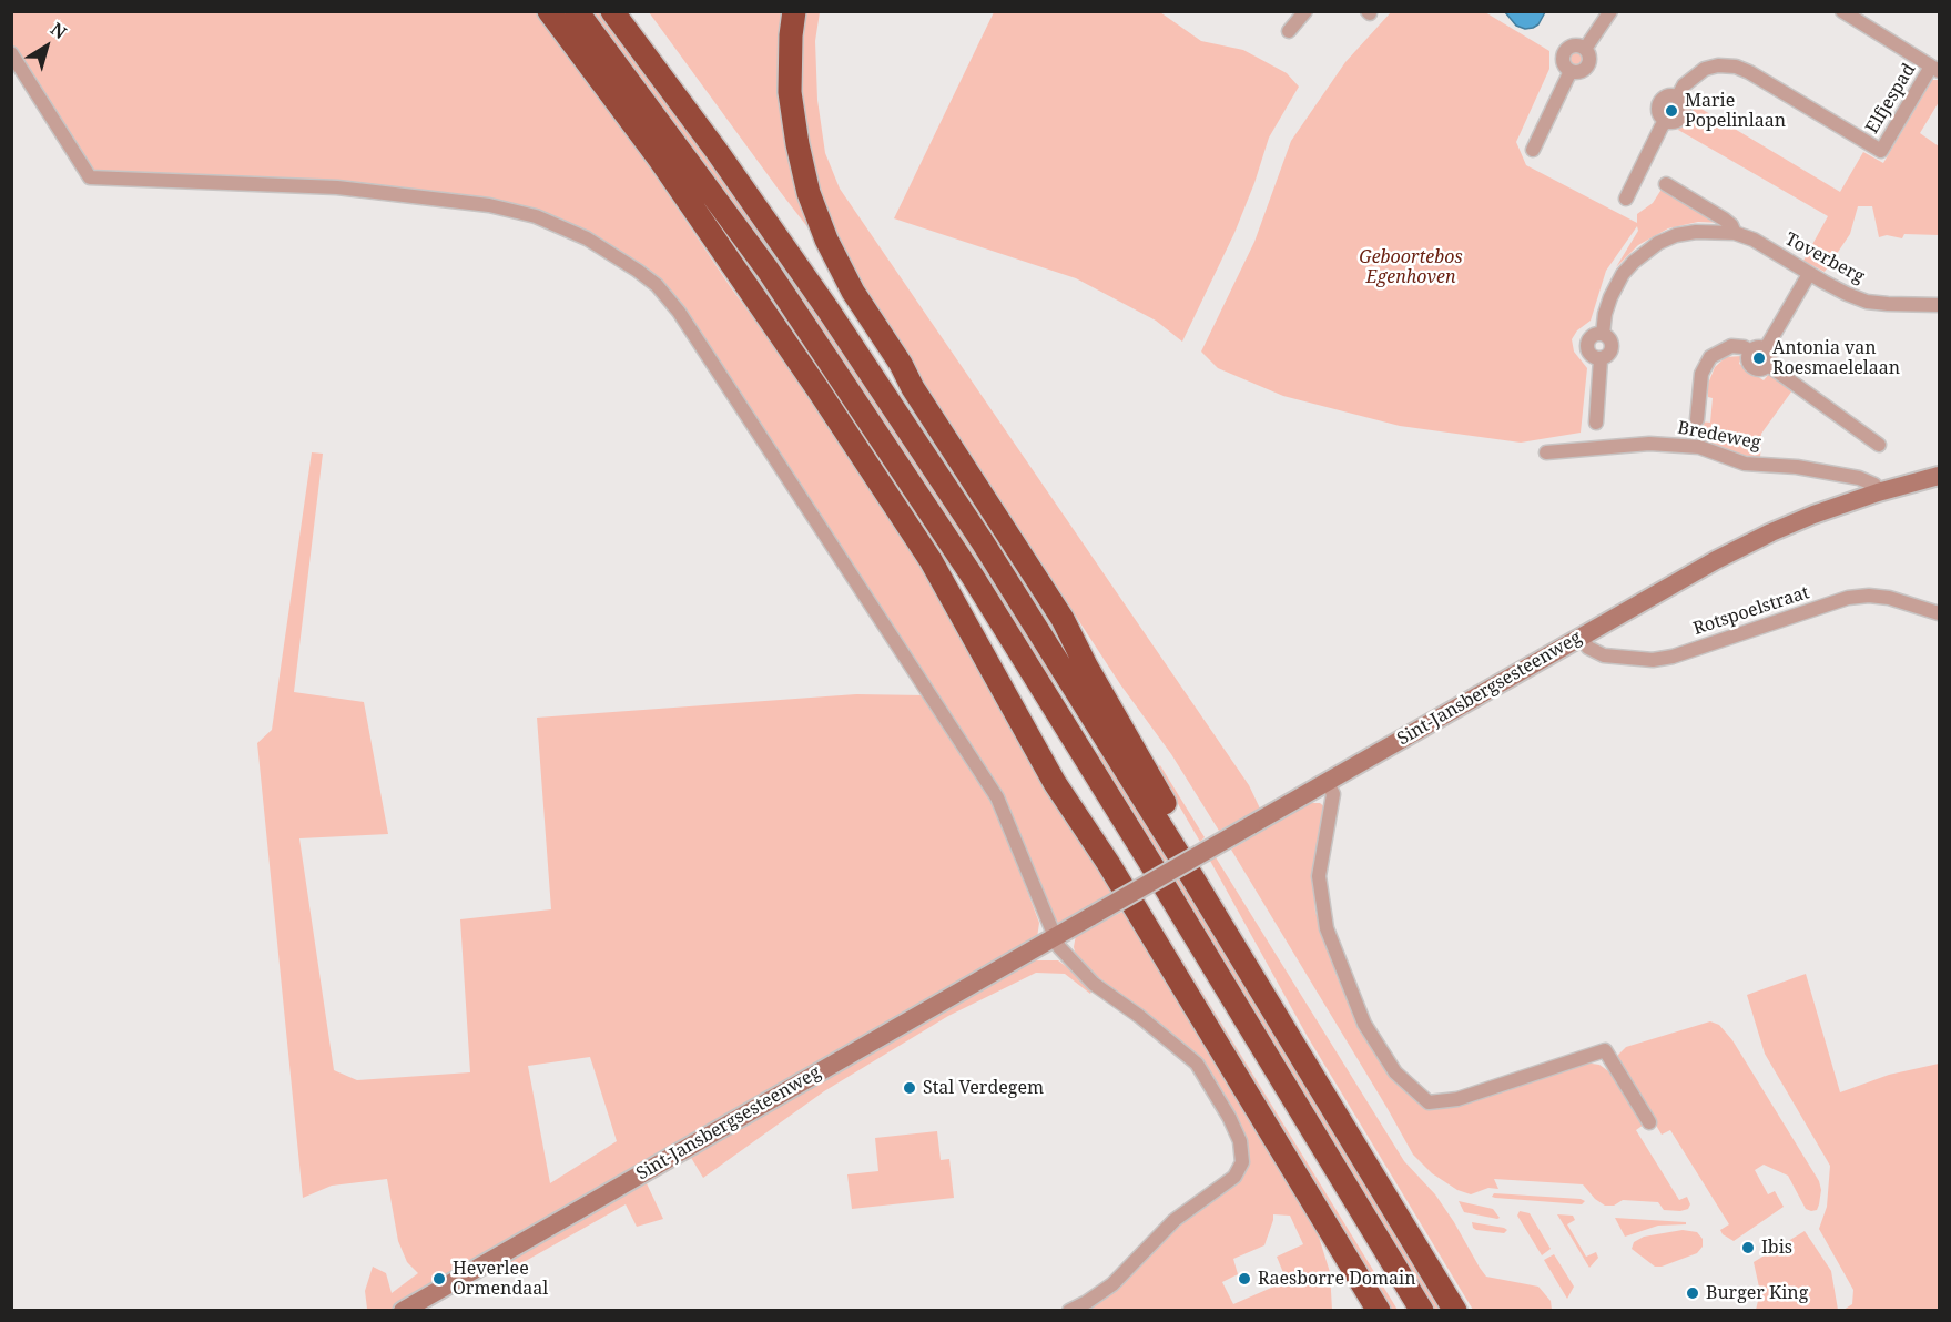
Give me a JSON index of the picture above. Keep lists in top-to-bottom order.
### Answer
{
  "streets": {
    "main road": ["Sint-Jansbergsesteenweg"],
    "street": [
      "Elfjespad",
      "Toverberg",
      "Bredeweg",
      "Rotspoelstraat"
    ]
  },
  "crossings": [
    ["Bredeweg", "Sint-Jansbergsesteenweg"],
    ["Rotspoelstraat", "Sint-Jansbergsesteenweg"]
  ],
  "parks": ["Geboortebos Egenhoven"],
  "places": [
    "Marie Popelinlaan",
    "Antonia van Roesmaelelaan",
    "Stal Verdegem",
    "Ibis",
    "Heverlee Ormendaal",
    "Raesborre Domain",
    "Burger King"
  ],
  "north": "top right"
}
